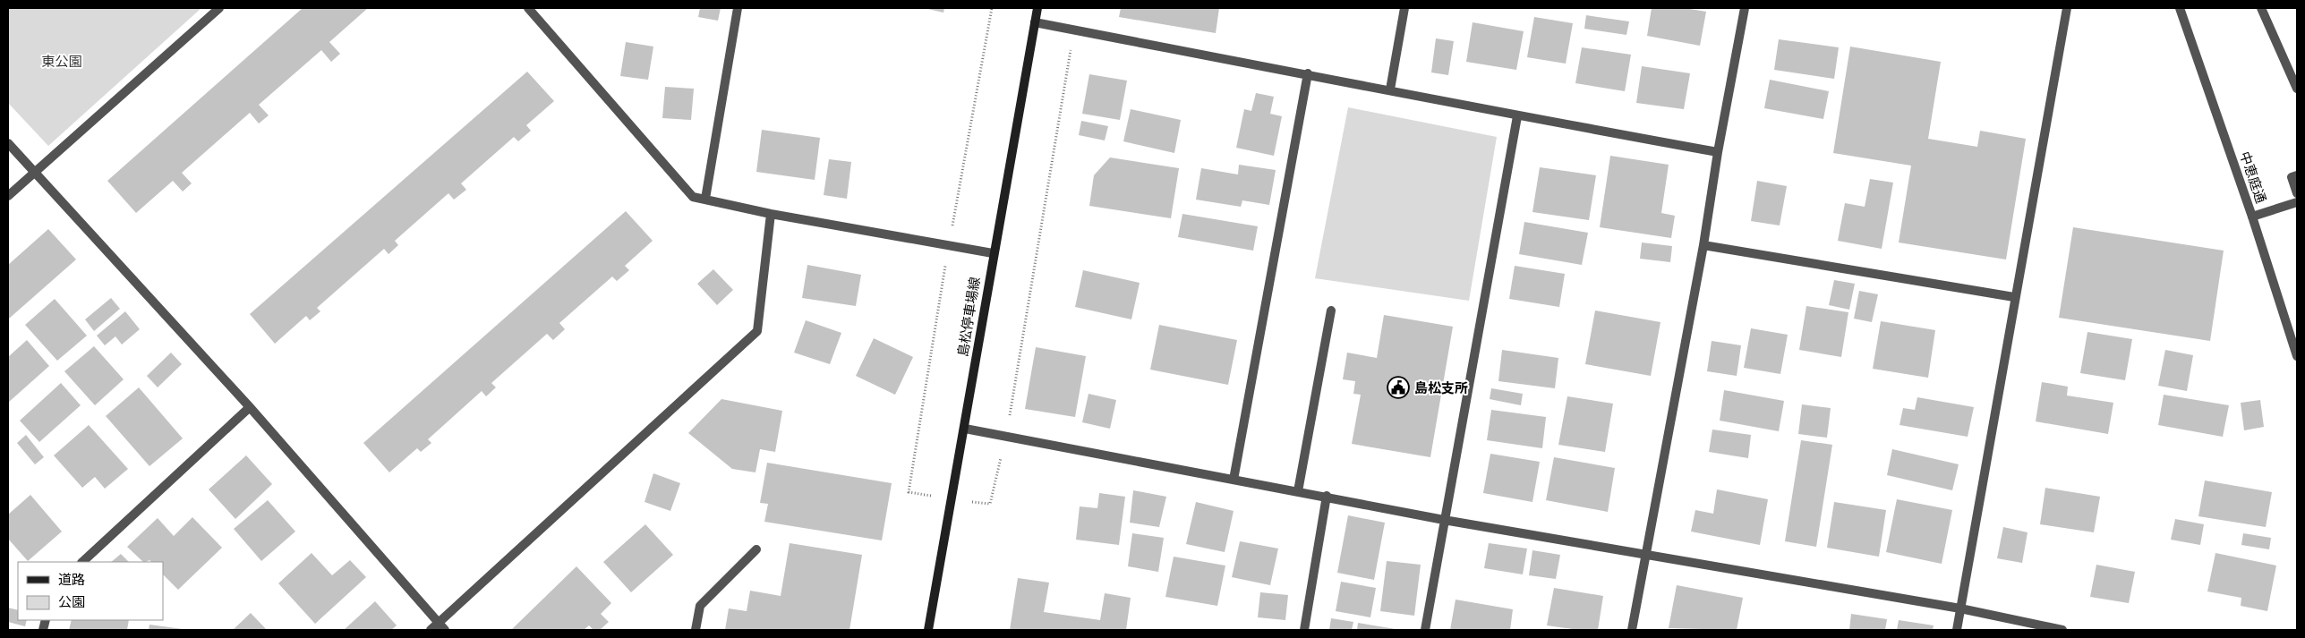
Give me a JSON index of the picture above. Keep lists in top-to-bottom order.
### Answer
{
  "streets": {
    "main road": ["島松停車場線"],
    "street": ["中恵庭通"]
  },
  "parks": ["東公園"],
  "places": {
    "public building": ["島松支所"]
  },
  "legend": ["道路", "公園"]
}
